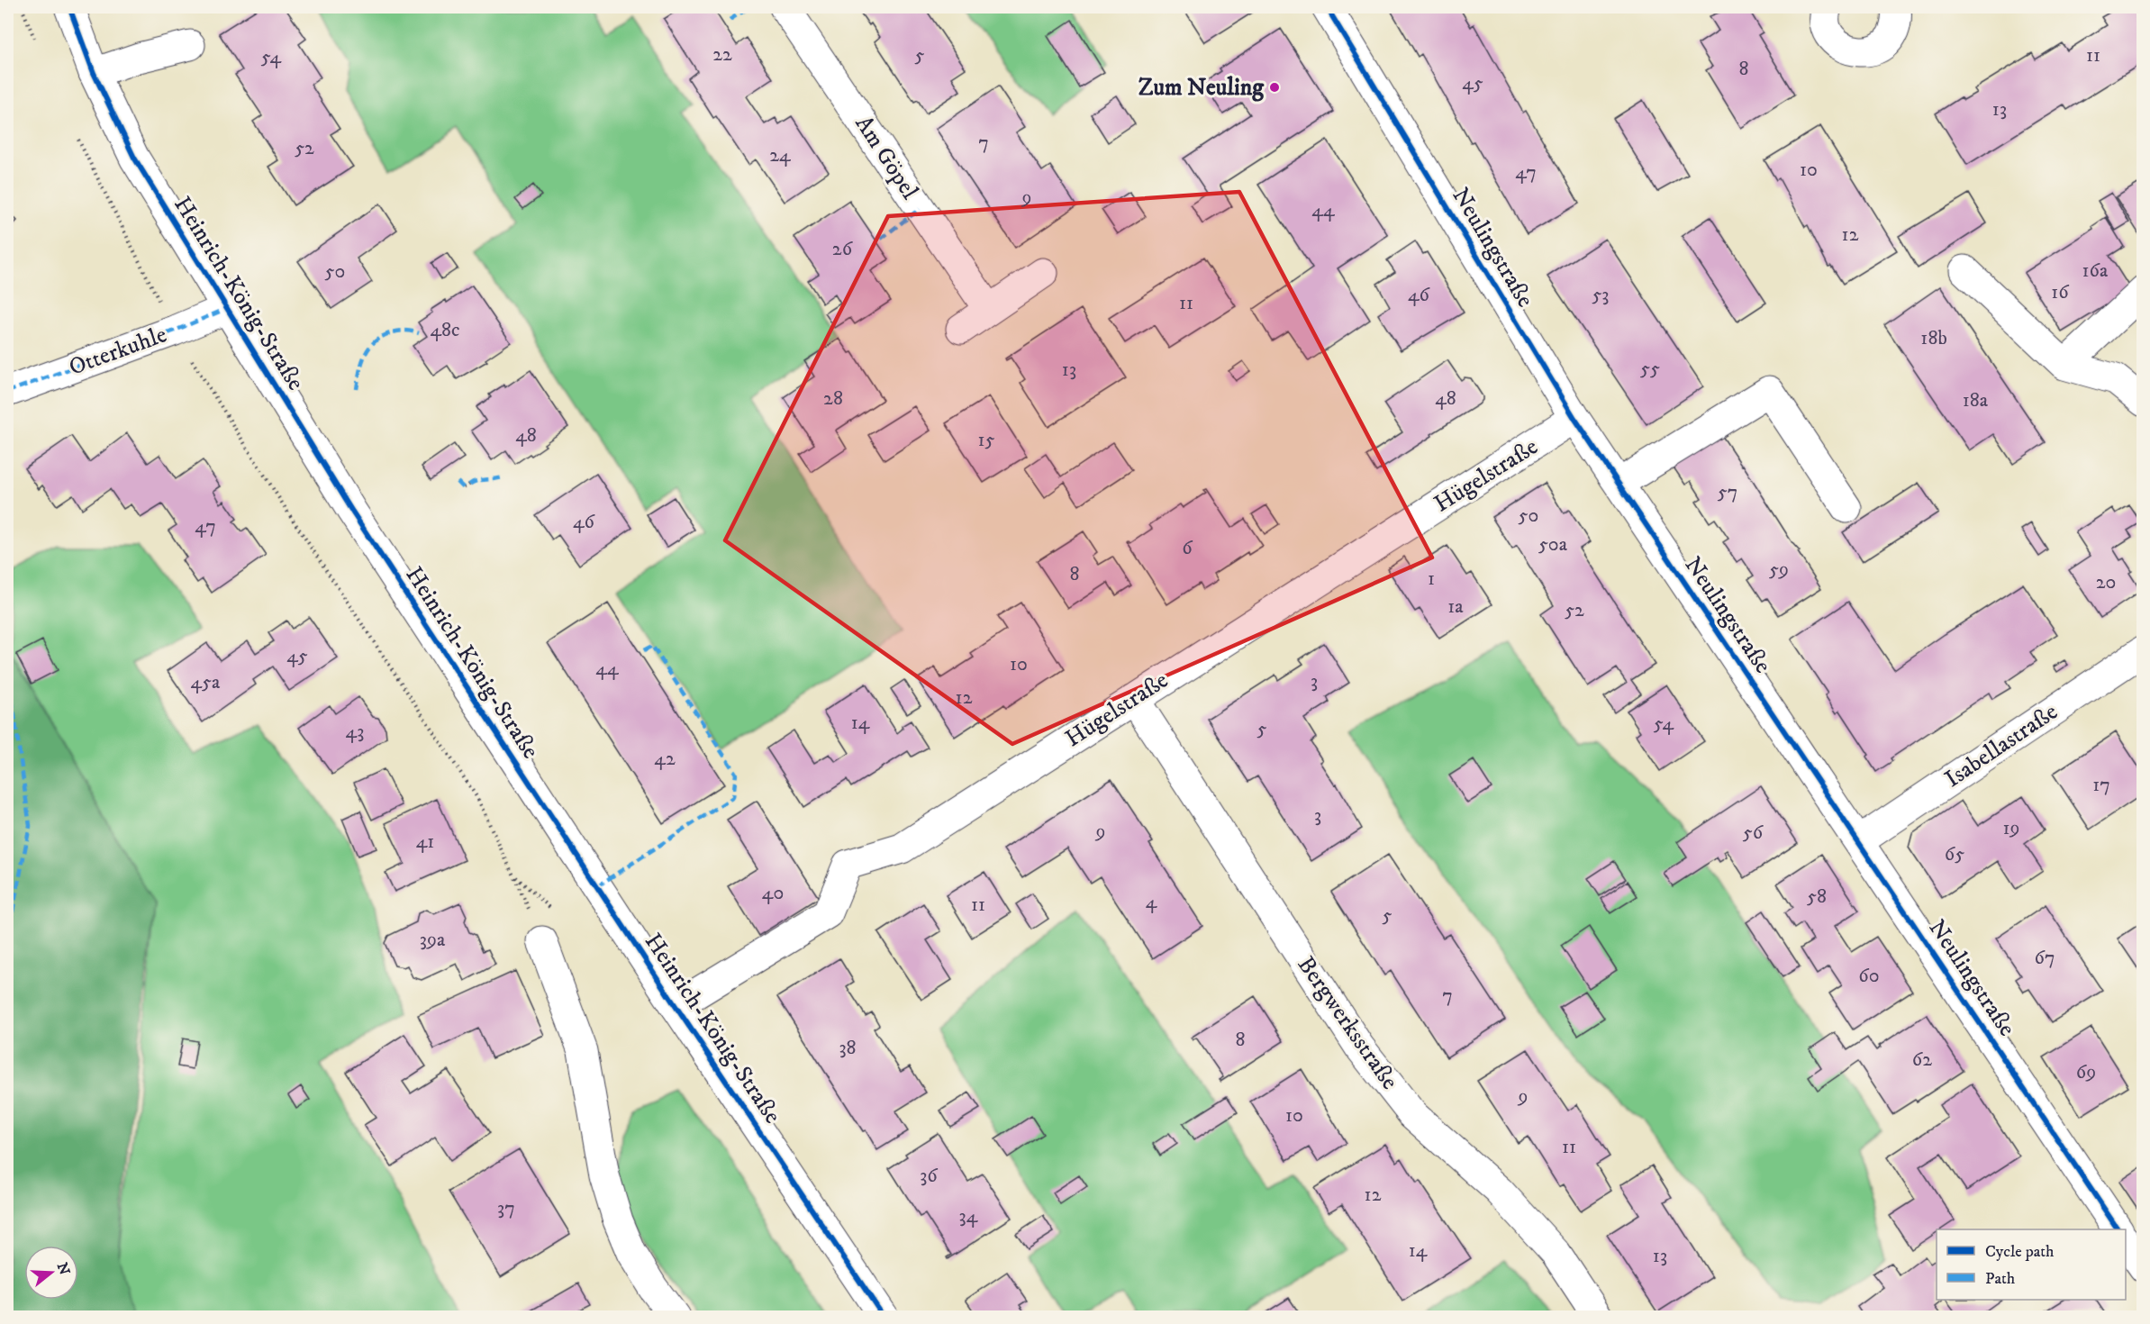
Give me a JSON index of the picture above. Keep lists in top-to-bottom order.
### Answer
{
  "streets": {
    "street": [
      "Am Göpel",
      "Neulingstraße",
      "Heinrich-König-Straße",
      "Otterkuhle",
      "Hügelstraße",
      "Isabellastraße",
      "Bergwerksstraße"
    ]
  },
  "crossings": [
    ["Neulingstraße", "Hügelstraße"],
    ["Neulingstraße", "Isabellastraße"],
    ["Heinrich-König-Straße", "Otterkuhle"],
    ["Heinrich-König-Straße", "Hügelstraße"],
    ["Hügelstraße", "Bergwerksstraße"]
  ],
  "places": ["Zum Neuling"],
  "house_numbers": [
    "22",
    "5",
    "11",
    "54",
    "8",
    "45",
    "13",
    "7",
    "52",
    "24",
    "10",
    "47",
    "9",
    "44",
    "12",
    "26",
    "16a",
    "50",
    "16",
    "46",
    "53",
    "11",
    "48c",
    "18b",
    "55",
    "13",
    "28",
    "48",
    "18a",
    "48",
    "15",
    "57",
    "50",
    "46",
    "47",
    "50a",
    "6",
    "59",
    "8",
    "1",
    "20",
    "1a",
    "52",
    "45",
    "10",
    "44",
    "3",
    "45a",
    "12",
    "14",
    "54",
    "5",
    "43",
    "42",
    "17",
    "3",
    "19",
    "9",
    "56",
    "41",
    "65",
    "40",
    "58",
    "4",
    "11",
    "5",
    "39a",
    "67",
    "60",
    "7",
    "8",
    "38",
    "62",
    "69",
    "9",
    "10",
    "11",
    "36",
    "12",
    "37",
    "34",
    "14",
    "13"
  ],
  "legend": ["Cycle path", "Path"],
  "north": "right"
}
